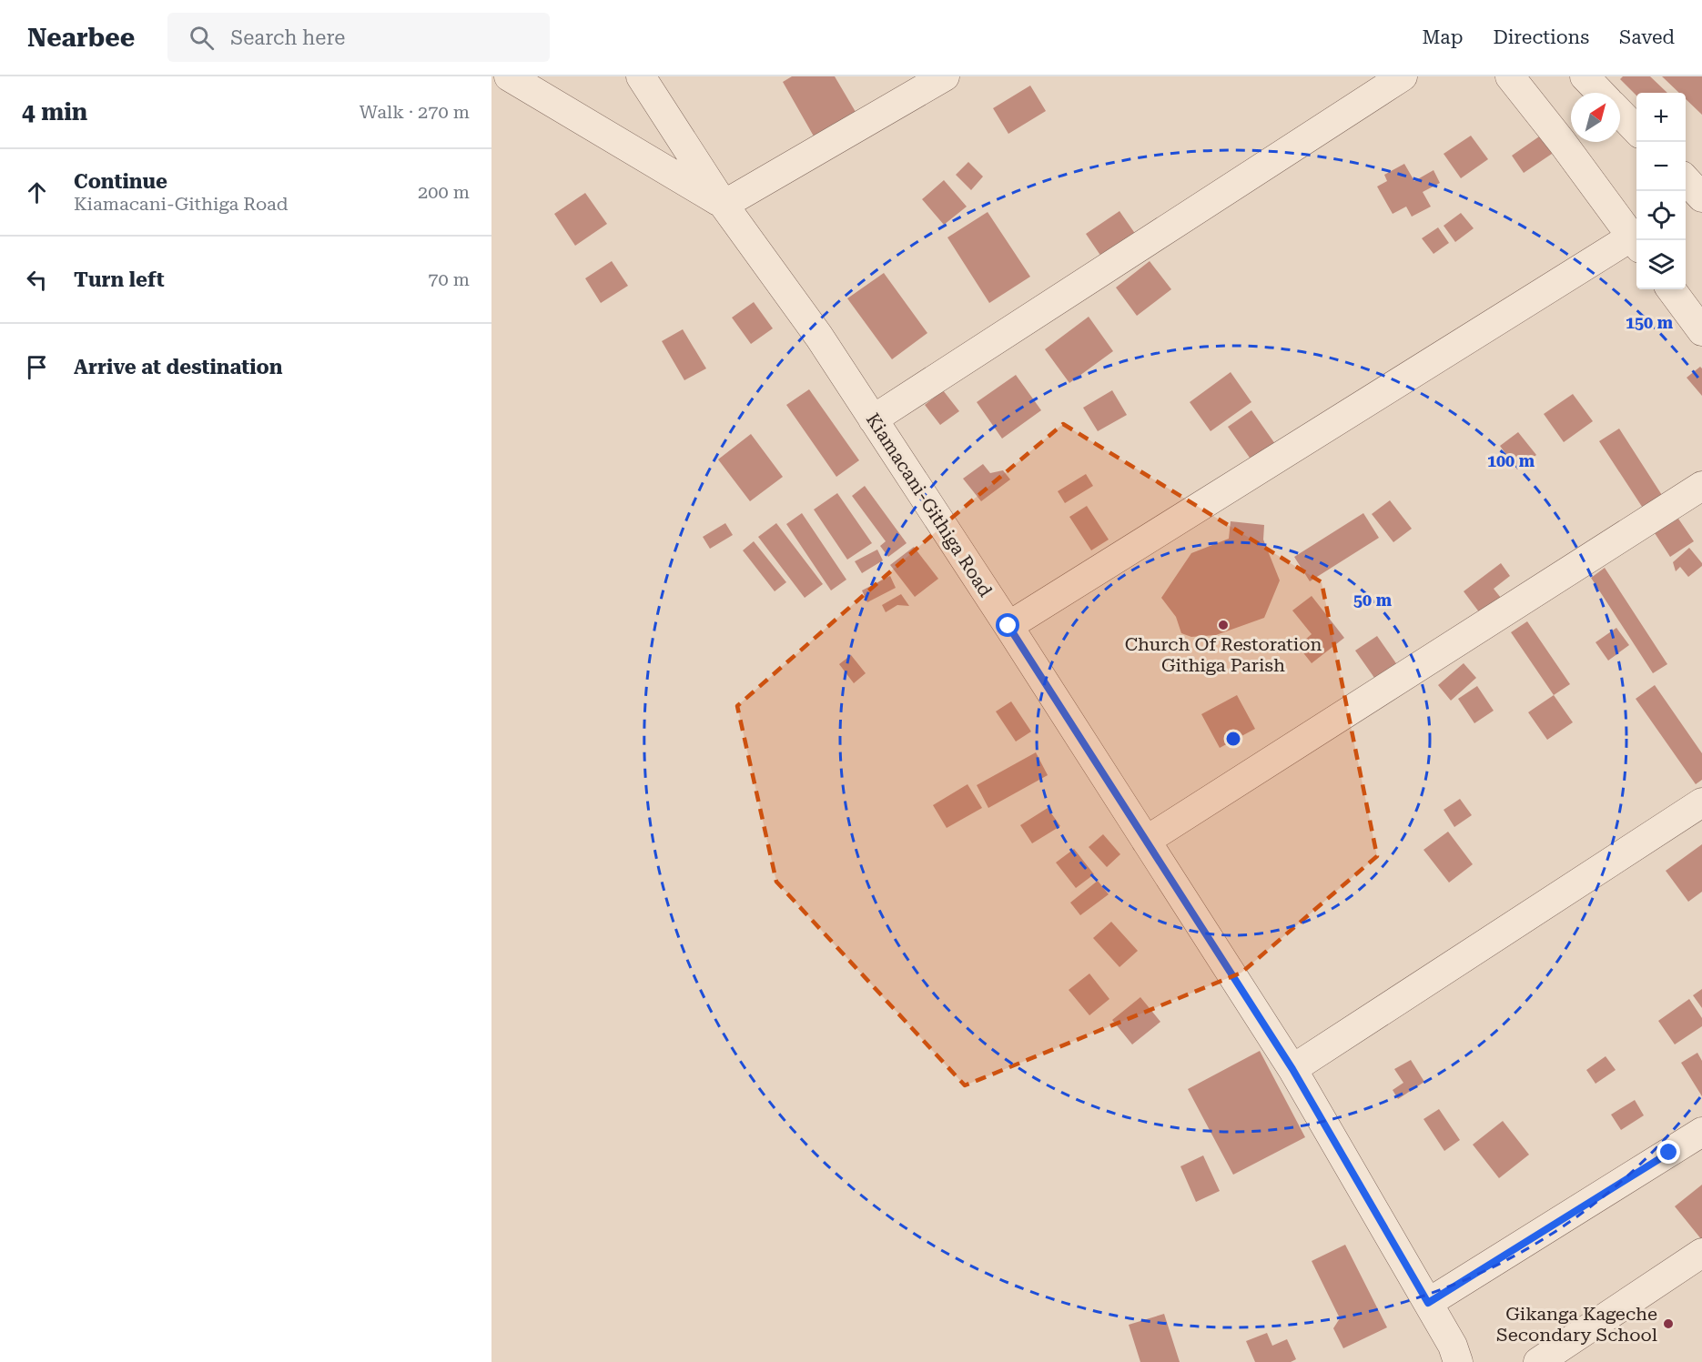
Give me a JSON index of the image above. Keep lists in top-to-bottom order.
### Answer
{
  "streets": {
    "street": ["Kiamacani-Githiga Road"]
  },
  "places": ["Church Of Restoration Githiga Parish", "Gikanga Kageche Secondary School"],
  "north": "top right",
  "page": {
    "header": "Nearbee",
    "search": "Search here",
    "nav": ["Map", "Directions", "Saved"],
    "heading": ["4 min", "Walk · 270 m"],
    "map_buttons": ["+", "−"],
    "list": [
      ["Continue", "Kiamacani-Githiga Road", "200 m"],
      ["Turn left", "70 m"],
      "Arrive at destination"
    ]
  },
  "rings": ["150 m", "100 m", "50 m"]
}
